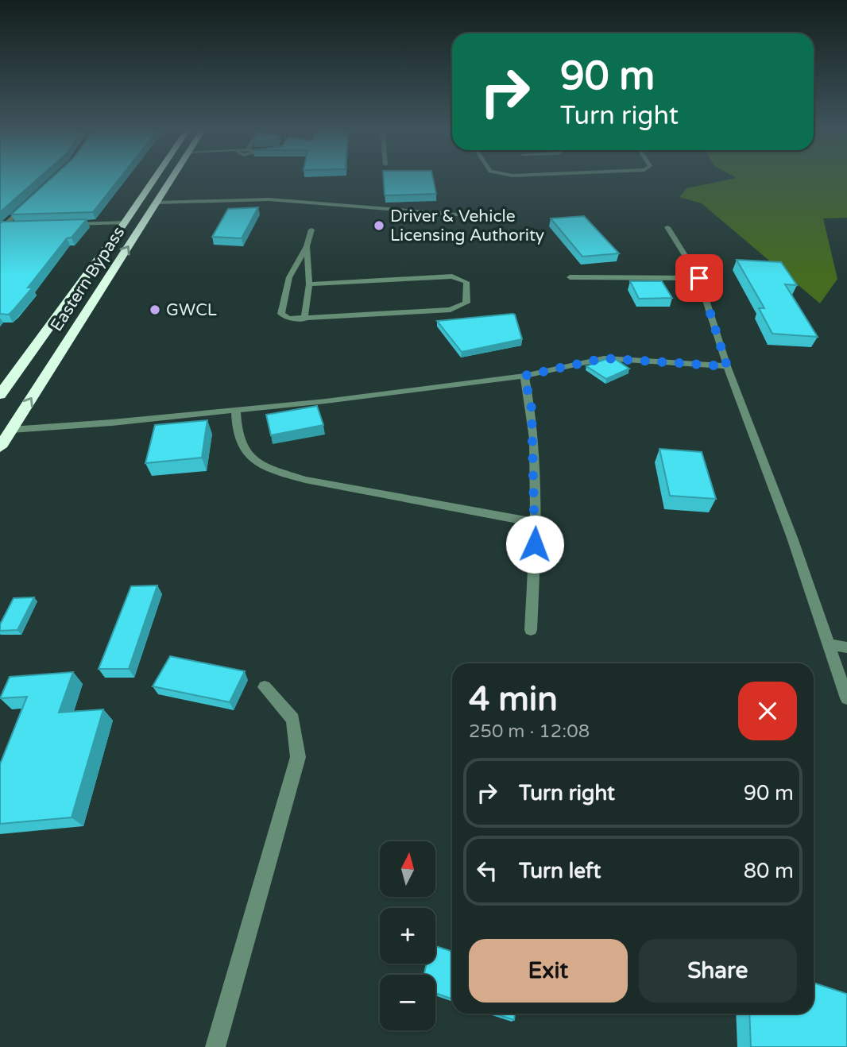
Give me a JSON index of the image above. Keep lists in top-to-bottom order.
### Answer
{
  "streets": {
    "highway": ["Eastern Bypass"]
  },
  "places": ["Driver & Vehicle Licensing Authority", "GWCL"],
  "north": "top",
  "page": {
    "turn": ["90 m", "Turn right"],
    "heading": ["4 min", "250 m · 12:08"],
    "list": [
      {
        "name": "Turn right",
        "value": "90 m"
      },
      {
        "name": "Turn left",
        "value": "80 m"
      }
    ],
    "map_buttons": ["+", "−"],
    "buttons": ["Exit", "Share"]
  }
}
